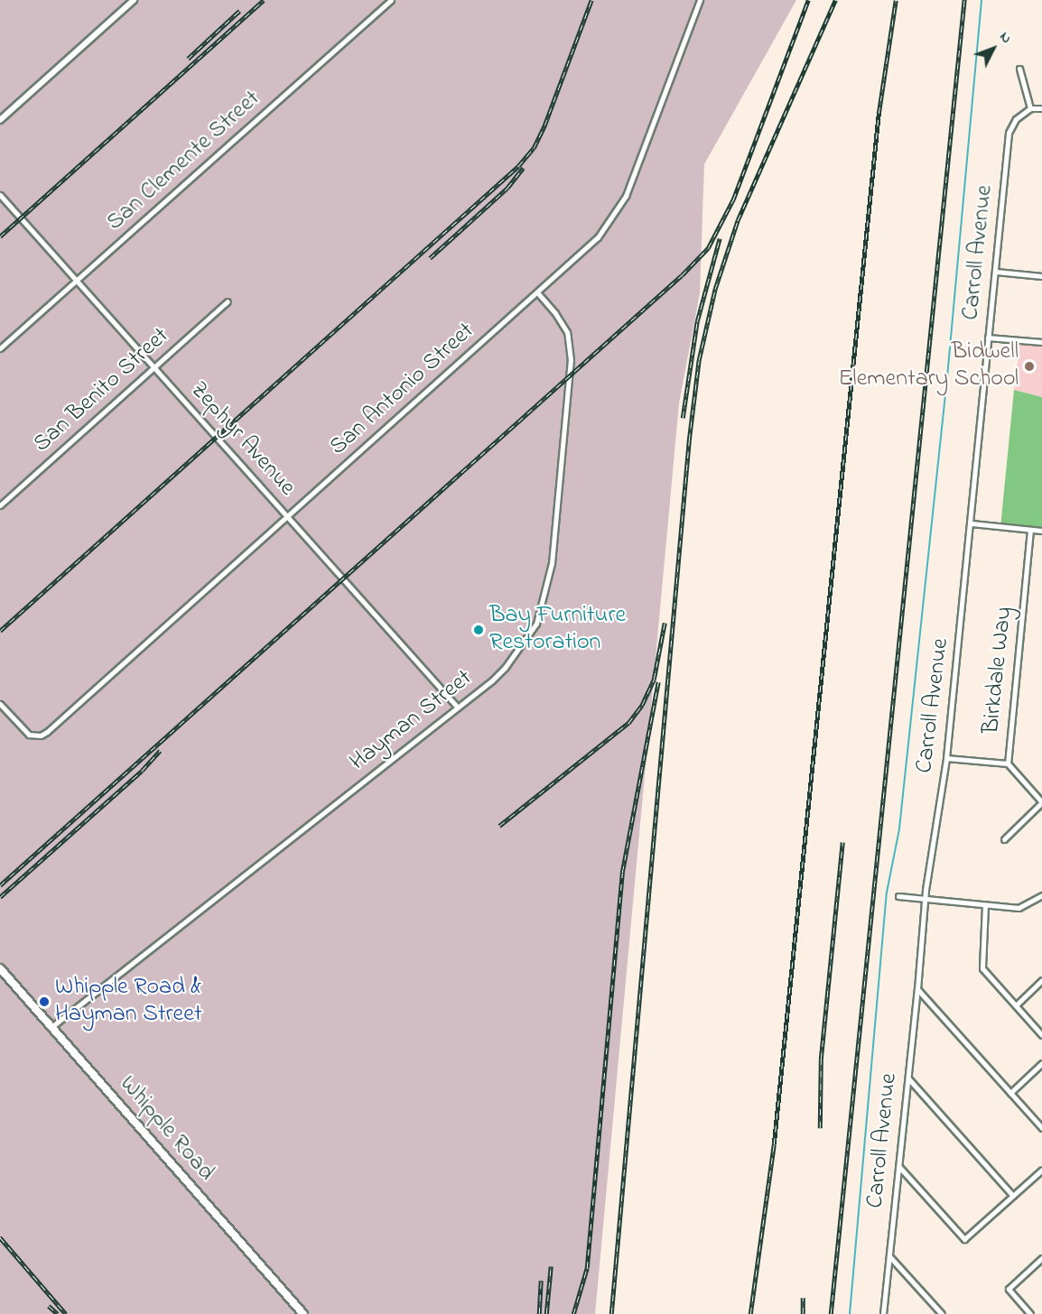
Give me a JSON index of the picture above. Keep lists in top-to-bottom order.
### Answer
{
  "streets": {
    "main road": ["Whipple Road"],
    "street": [
      "San Clemente Street",
      "Carroll Avenue",
      "San Antonio Street",
      "San Benito Street",
      "Zephyr Avenue",
      "Birkdale Way",
      "Hayman Street"
    ]
  },
  "crossings": [
    ["San Clemente Street", "Zephyr Avenue"],
    ["San Antonio Street", "Zephyr Avenue"],
    ["San Antonio Street", "Hayman Street"],
    ["San Benito Street", "Zephyr Avenue"],
    ["Zephyr Avenue", "Hayman Street"],
    ["Hayman Street", "Whipple Road"]
  ],
  "places": ["Bidwell Elementary School", "Bay Furniture Restoration", "Whipple Road & Hayman Street"],
  "north": "top right"
}
